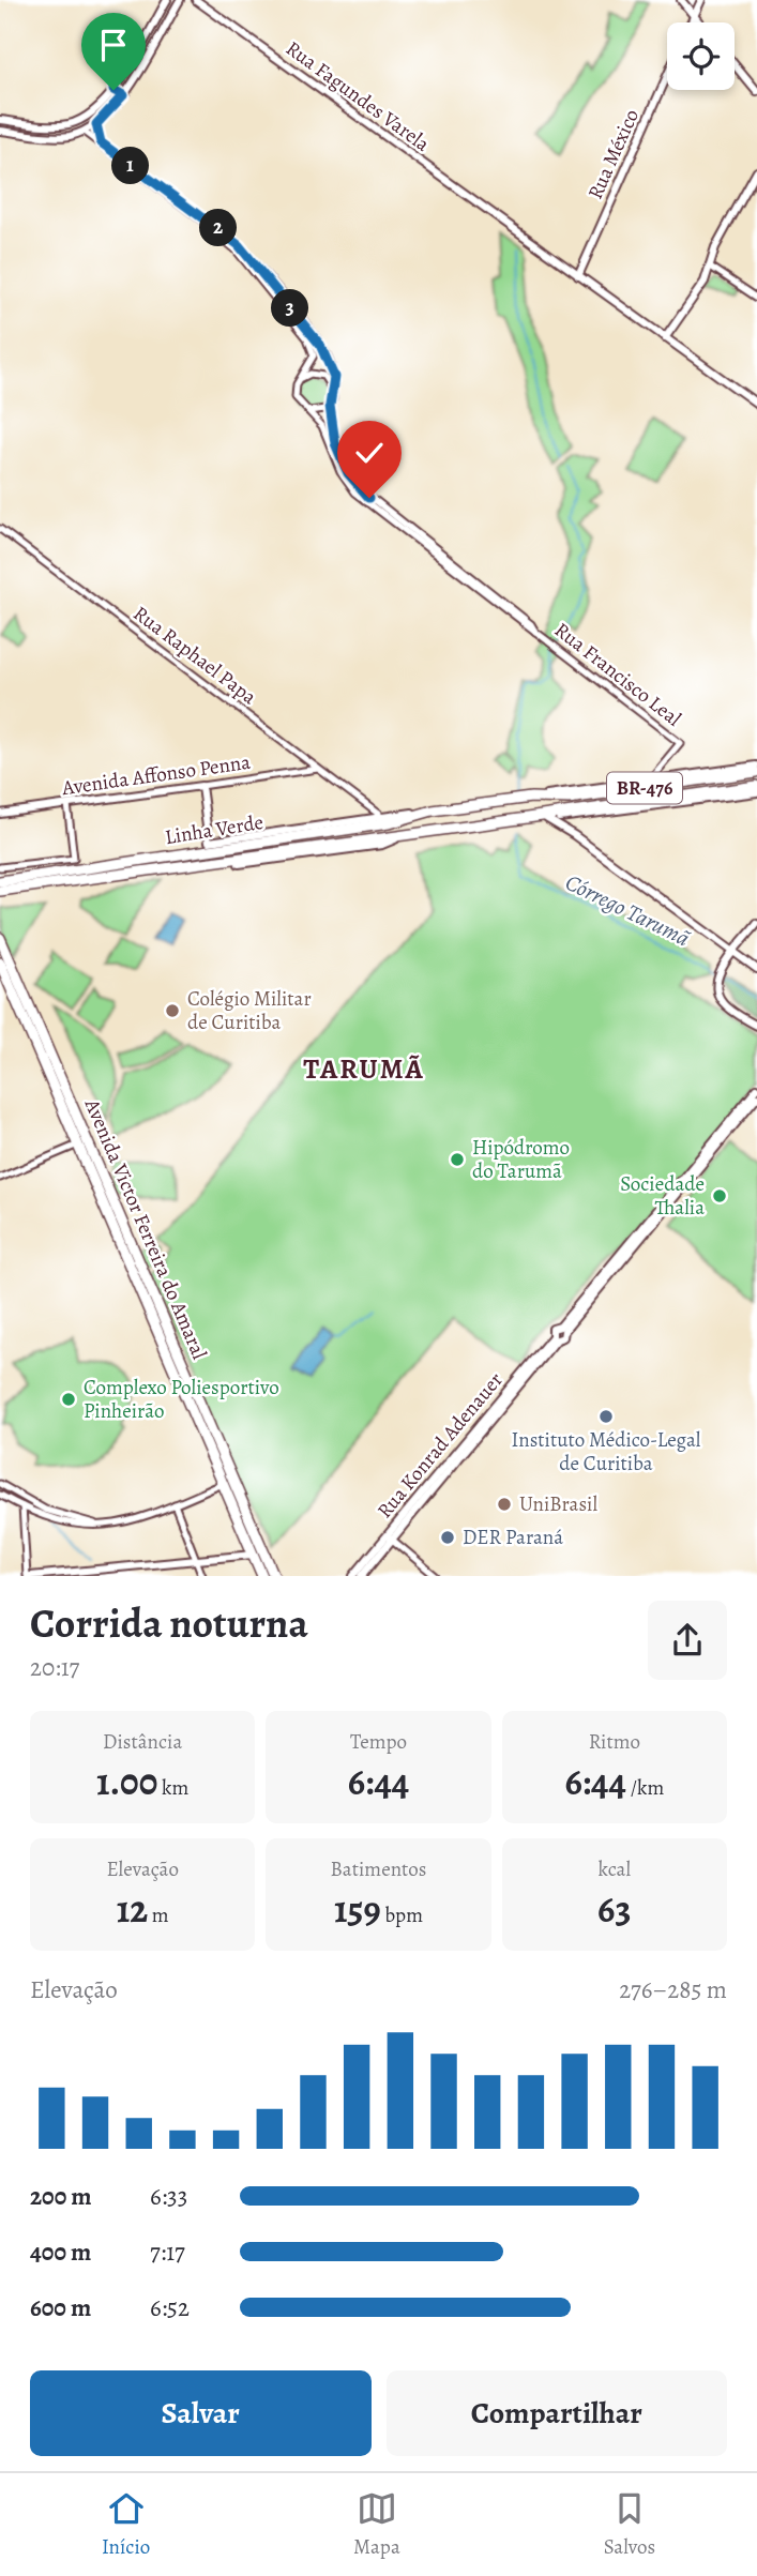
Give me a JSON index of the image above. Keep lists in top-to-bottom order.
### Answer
{
  "streets": {
    "highway": ["BR-476", "Linha Verde", "Avenida Victor Ferreira do Amaral"],
    "main road": [
      "Rua Fagundes Varela",
      "Rua México",
      "Avenida Affonso Penna",
      "Rua Konrad Adenauer"
    ],
    "street": ["Rua Raphael Papa", "Rua Francisco Leal"]
  },
  "crossings": [
    ["Rua Fagundes Varela", "Rua México"],
    ["Rua Raphael Papa", "Avenida Affonso Penna"],
    ["Rua Raphael Papa", "Linha Verde"]
  ],
  "districts": ["TARUMÃ"],
  "water": ["Córrego Tarumã"],
  "places": [
    "Colégio Militar de Curitiba",
    "Hipódromo do Tarumã",
    "Sociedade Thalia",
    "Complexo Poliesportivo Pinheirão",
    "Instituto Médico-Legal de Curitiba",
    "UniBrasil",
    "DER Paraná"
  ],
  "page": {
    "pins": ["1", "2", "3"],
    "heading": ["Corrida noturna", "20:17"],
    "stats": [
      ["Distância", "1.00 km"],
      ["Tempo", "6:44"],
      ["Ritmo", "6:44 /km"],
      ["Elevação", "12 m"],
      ["Batimentos", "159 bpm"],
      ["kcal", "63"]
    ],
    "chart": ["Elevação", "276–285 m"],
    "list": [
      {
        "name": "200 m",
        "note": "6:33"
      },
      {
        "name": "400 m",
        "note": "7:17"
      },
      {
        "name": "600 m",
        "note": "6:52"
      }
    ],
    "buttons": ["Salvar", "Compartilhar"],
    "tabs": ["Início", "Mapa", "Salvos"]
  }
}
